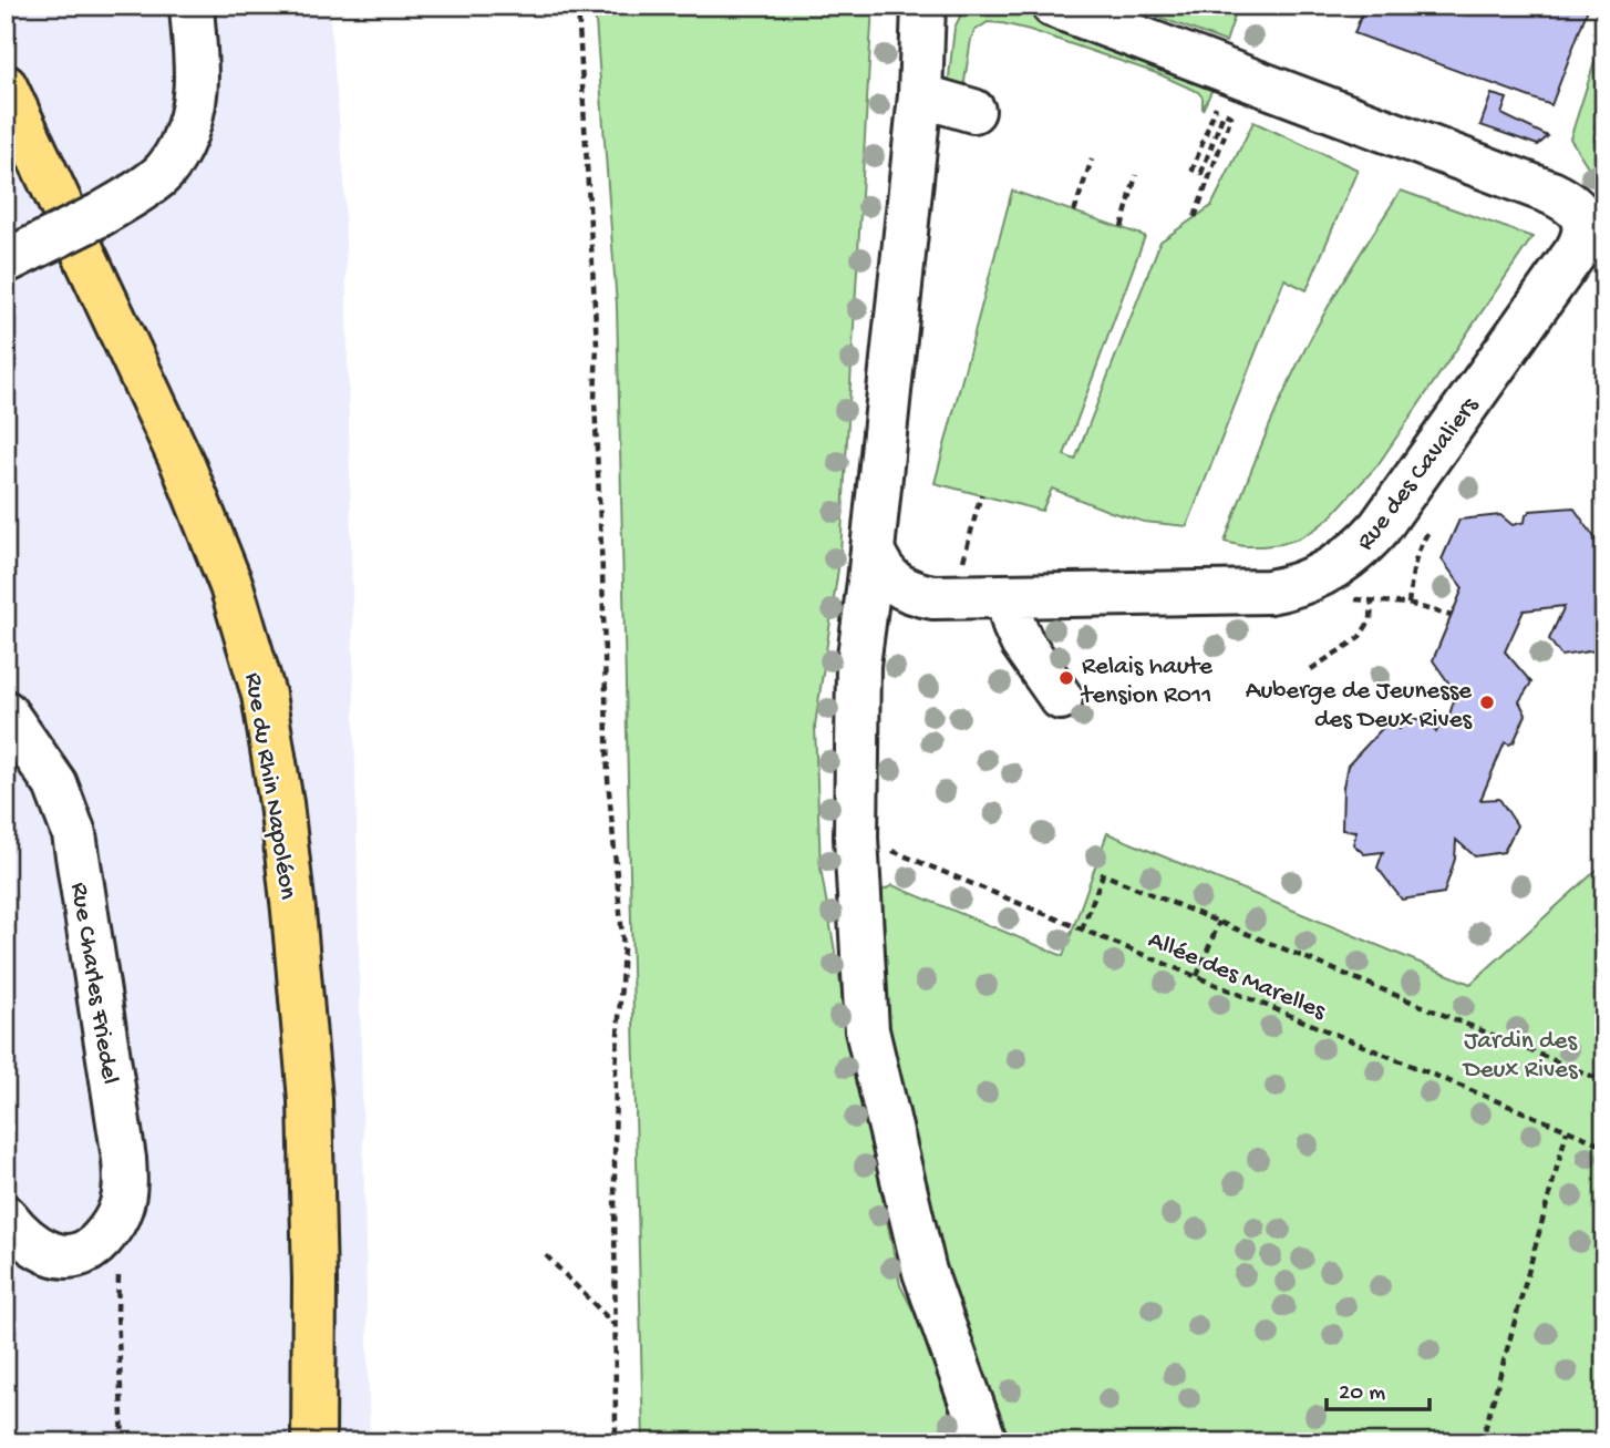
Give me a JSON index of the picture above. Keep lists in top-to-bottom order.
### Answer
{
  "streets": {
    "main road": ["Rue du Rhin Napoléon"],
    "street": ["Rue des Cavaliers", "Rue Charles Friedel"],
    "path": ["Allée des Marelles"]
  },
  "parks": ["Jardin des Deux Rives"],
  "places": ["Relais haute tension R011", "Auberge de Jeunesse des Deux Rives"],
  "scale_bar": "20 m"
}
